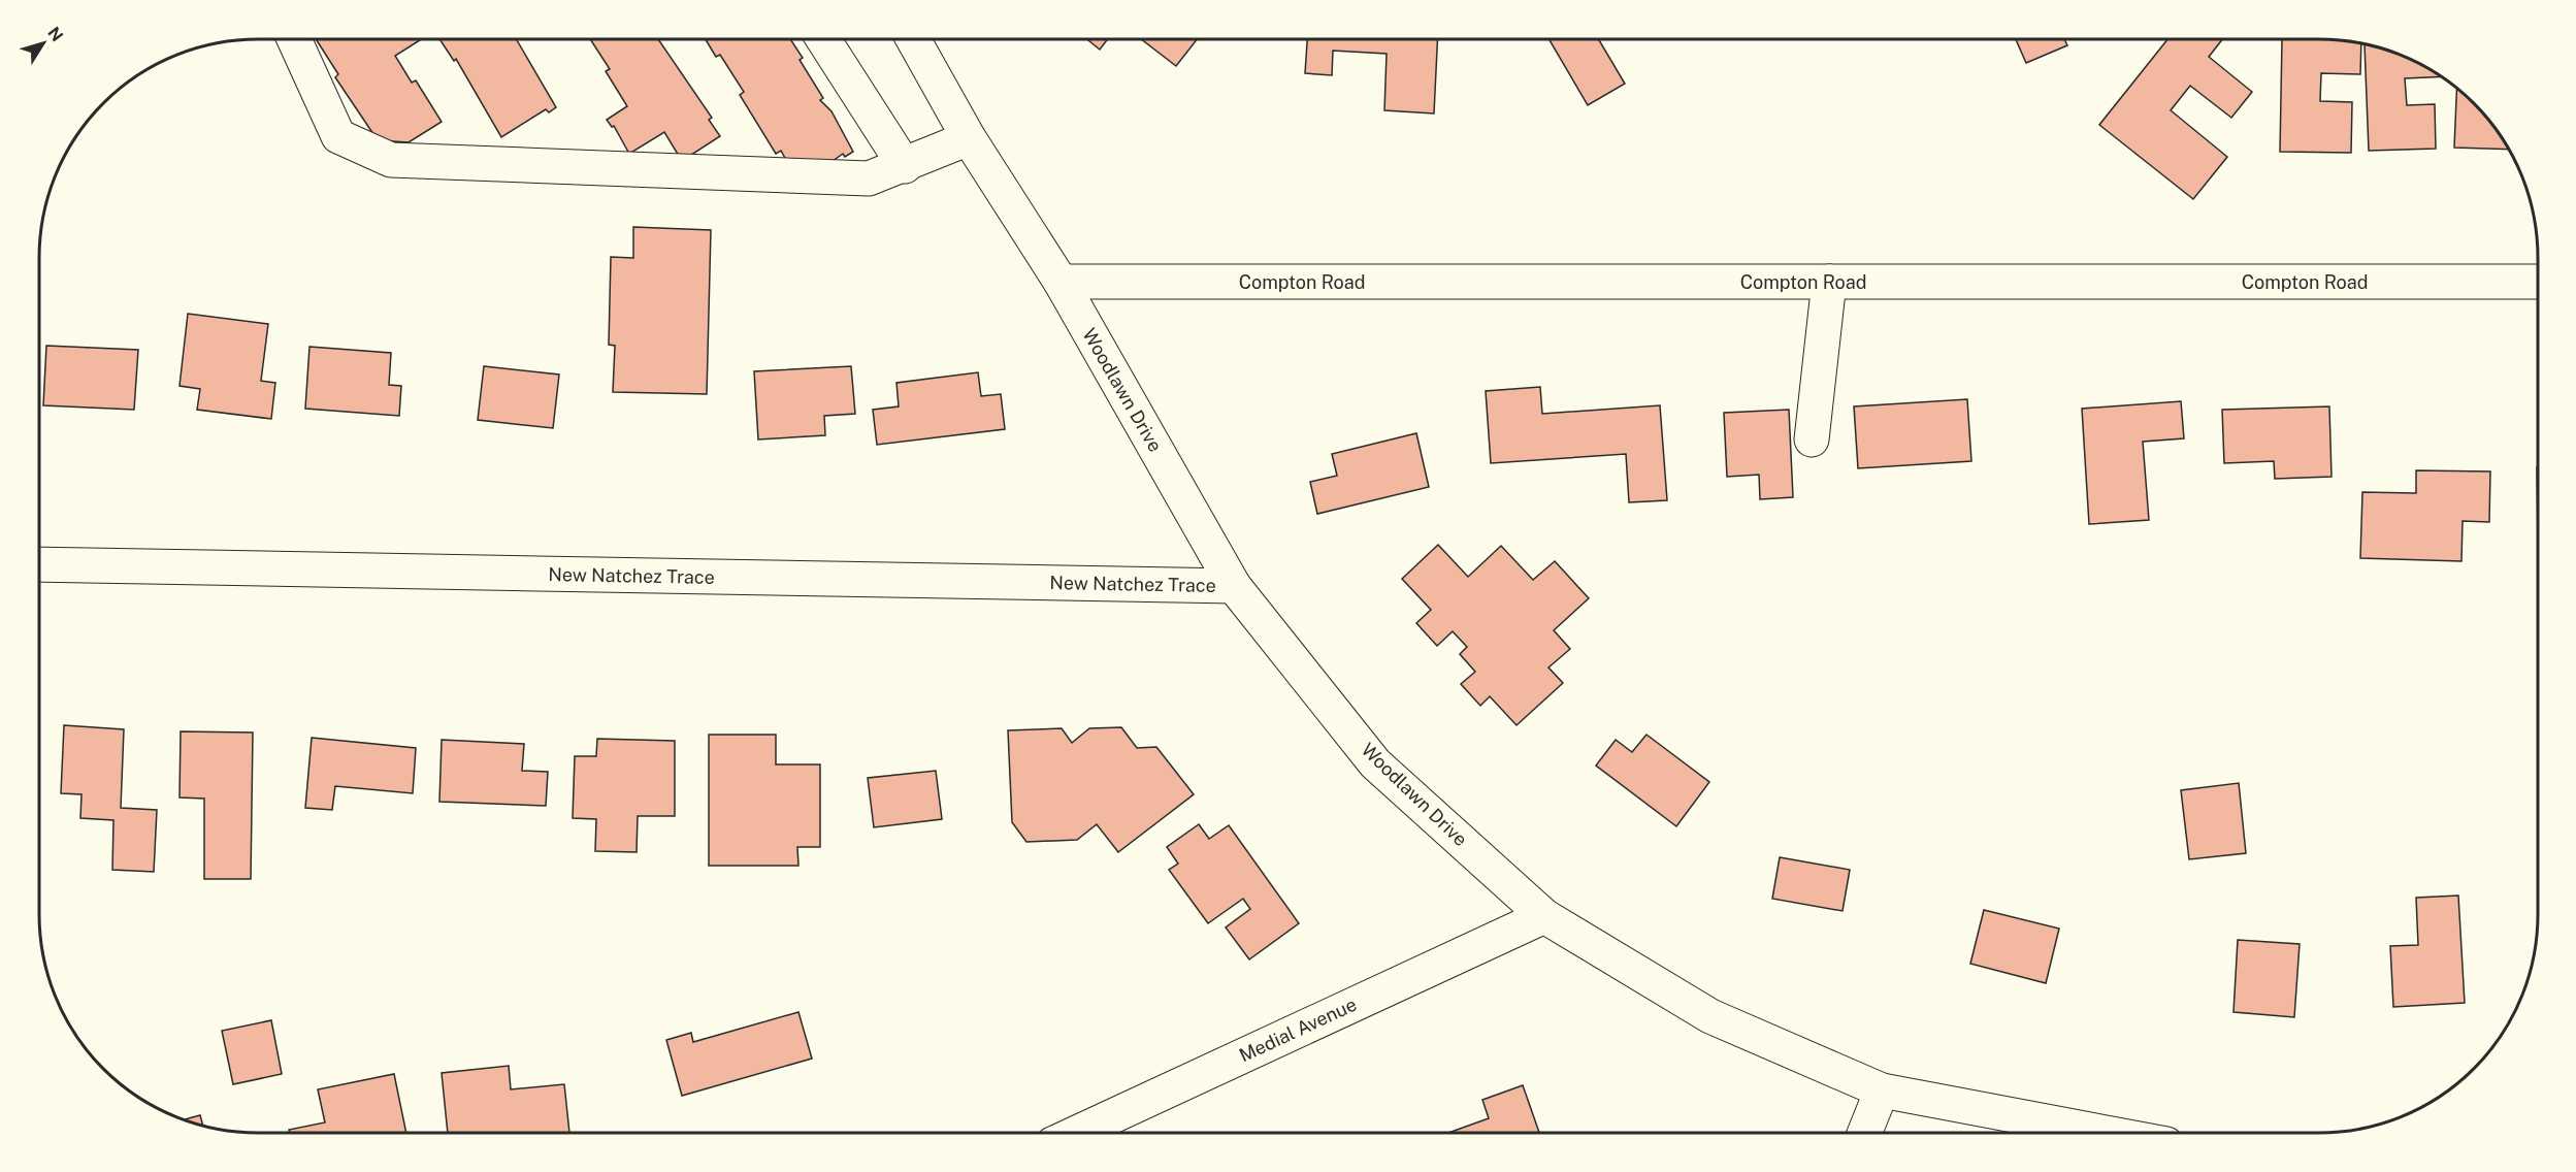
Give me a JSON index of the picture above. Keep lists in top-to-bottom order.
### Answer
{
  "streets": {
    "street": [
      "Compton Road",
      "Woodlawn Drive",
      "New Natchez Trace",
      "Medial Avenue"
    ]
  },
  "crossings": [
    ["Compton Road", "Woodlawn Drive"],
    ["Woodlawn Drive", "New Natchez Trace"],
    ["Woodlawn Drive", "Medial Avenue"]
  ],
  "north": "top right"
}
